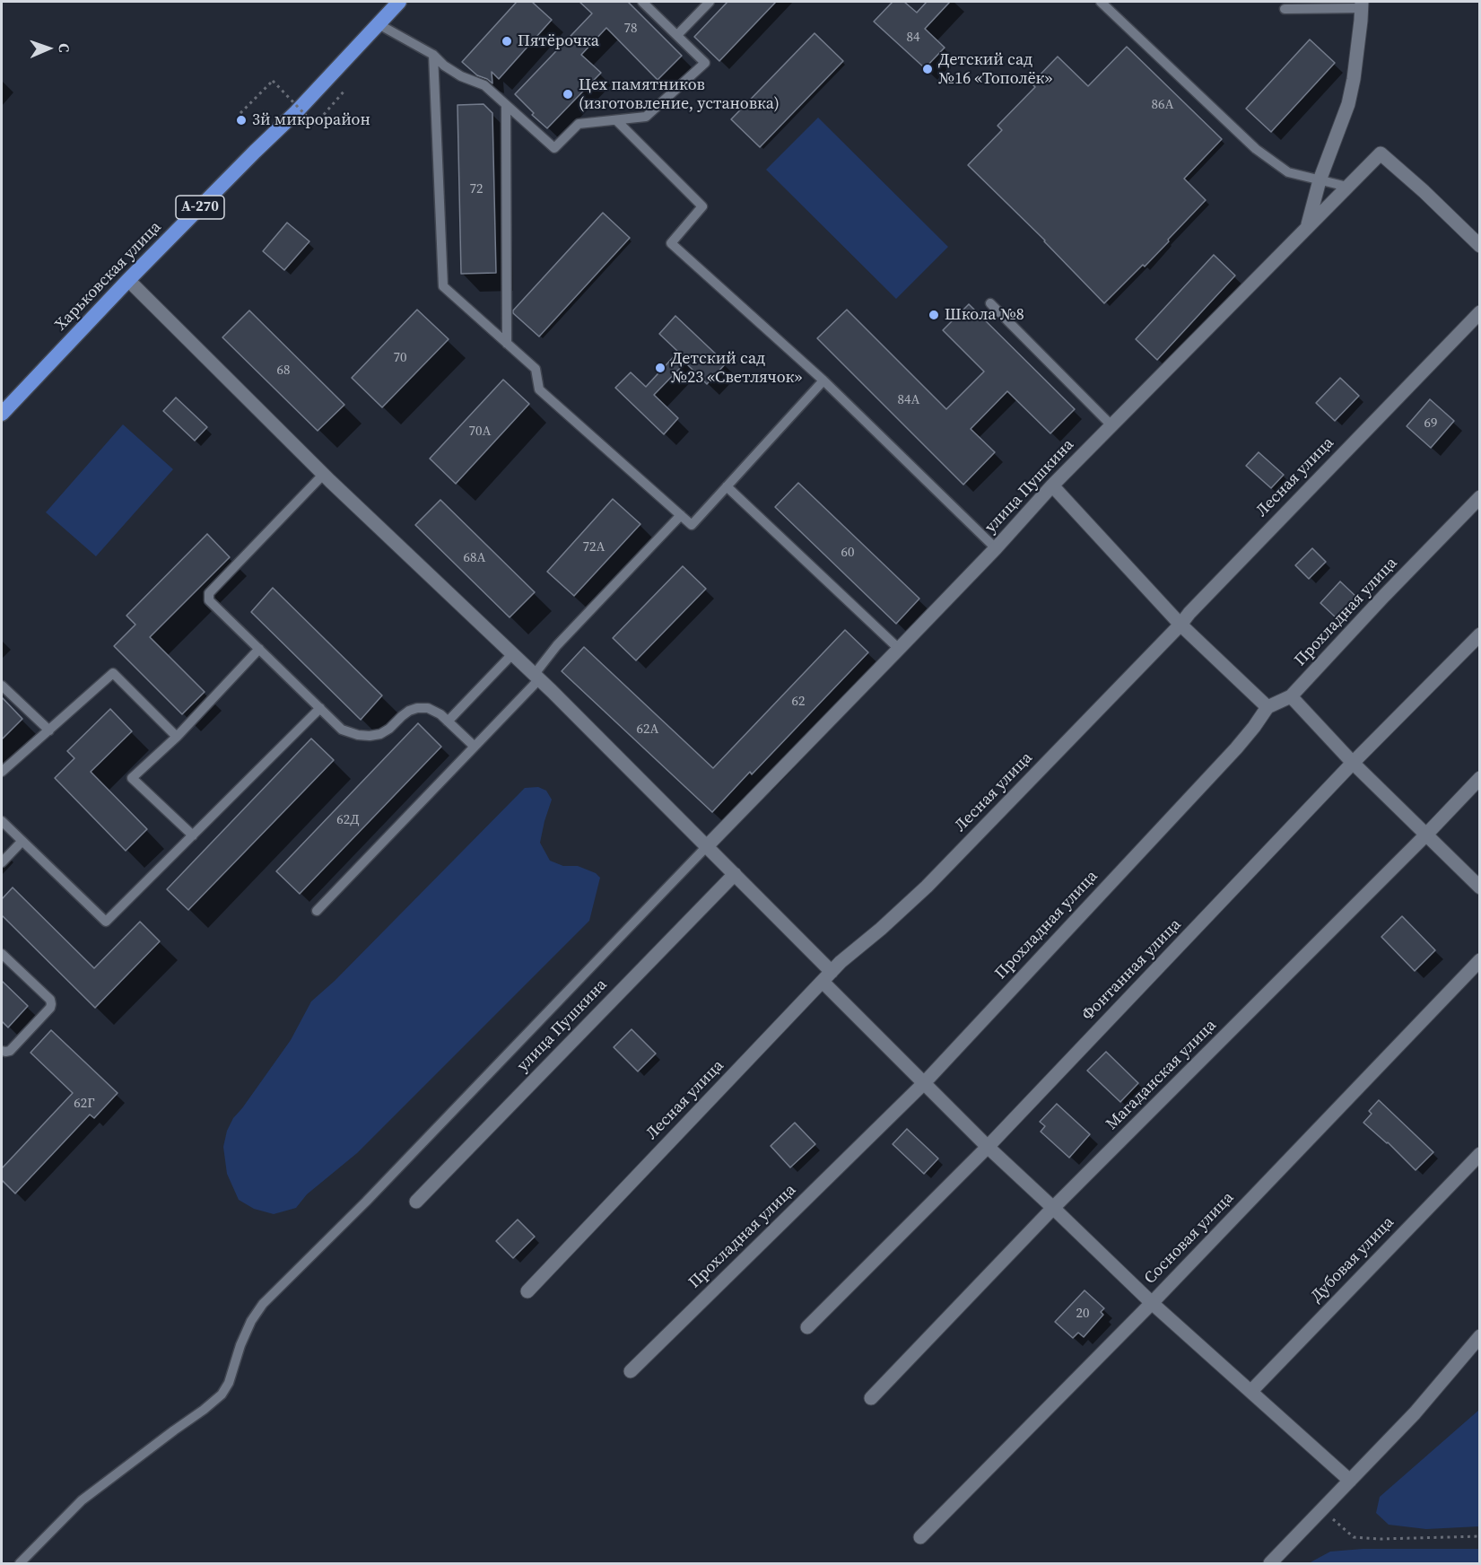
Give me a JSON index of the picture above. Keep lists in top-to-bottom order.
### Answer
{
  "streets": {
    "highway": ["А-270", "Харьковская улица"],
    "street": [
      "Лесная улица",
      "улица Пушкина",
      "Прохладная улица",
      "Фонтанная улица",
      "Магаданская улица",
      "Сосновая улица",
      "Дубовая улица"
    ]
  },
  "places": [
    "Пятёрочка",
    "Детский сад №16 «Тополёк»",
    "Цех памятников (изготовление, установка)",
    "3й микрорайон",
    "Школа №8",
    "Детский сад №23 «Светлячок»"
  ],
  "house_numbers": [
    "78",
    "84",
    "86А",
    "72",
    "70",
    "68",
    "84А",
    "69",
    "70А",
    "72А",
    "60",
    "68А",
    "62",
    "62А",
    "62Д",
    "62Г",
    "20"
  ],
  "north": "right"
}
